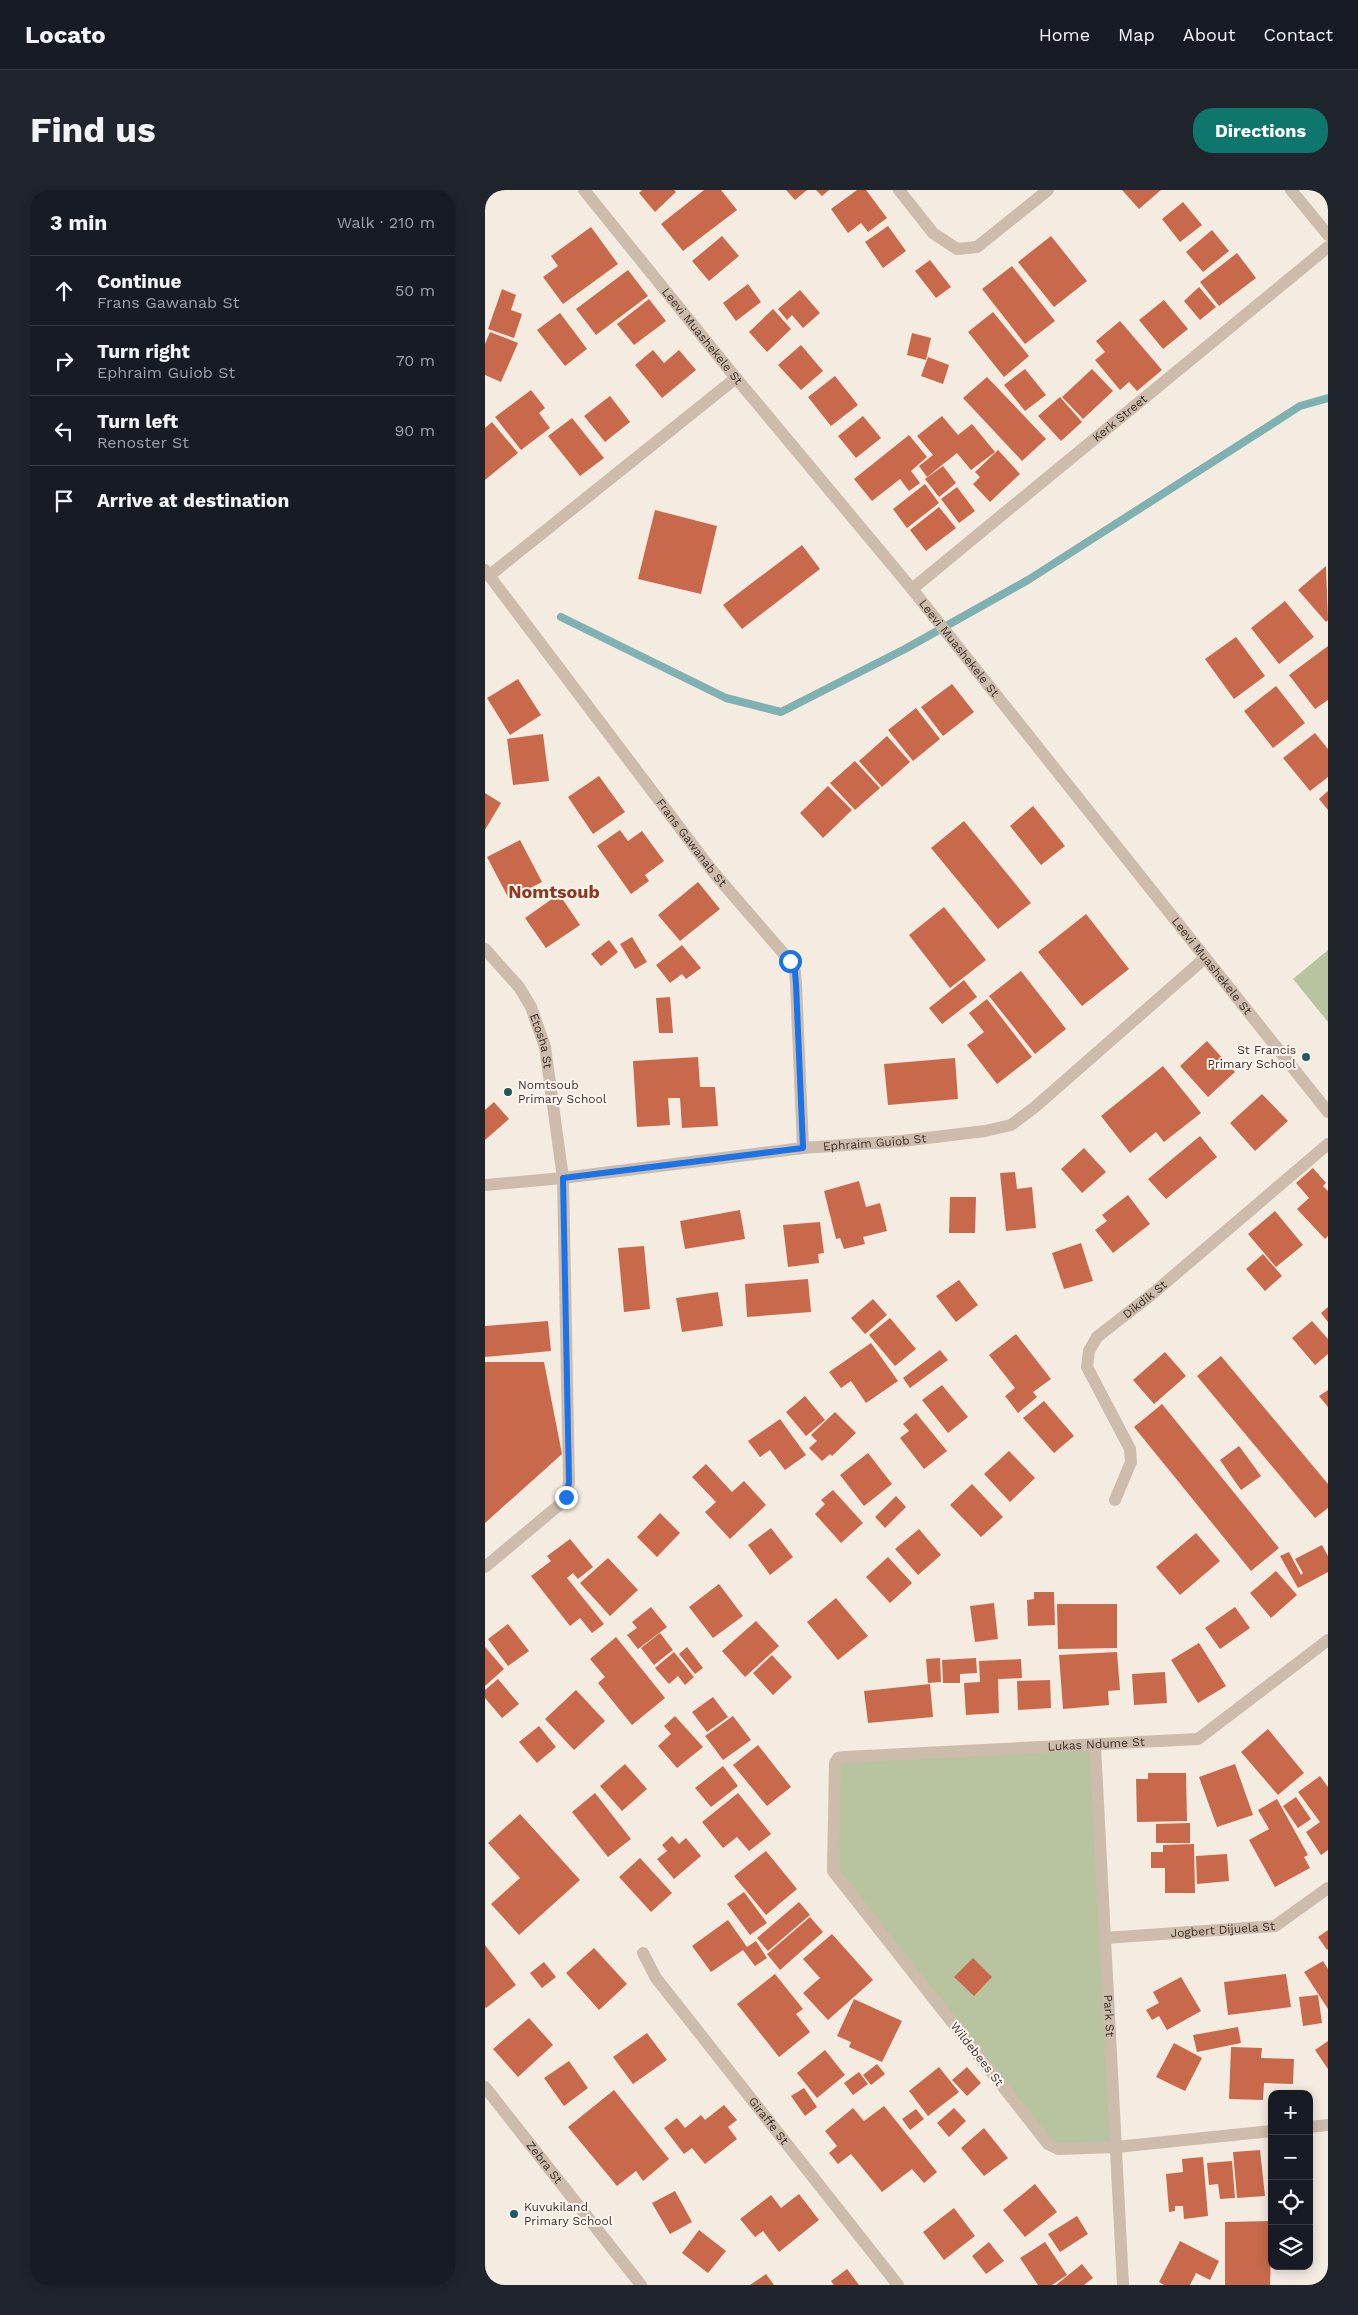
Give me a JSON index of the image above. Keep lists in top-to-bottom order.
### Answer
{
  "streets": {
    "street": [
      "Leevi Muashekele St",
      "Kerk Street",
      "Frans Gawanab St",
      "Etosha St",
      "Ephraim Guiob St",
      "Dikdik St",
      "Lukas Ndume St",
      "Jogbert Dijuela St",
      "Park St",
      "Wildebees St",
      "Giraffe St",
      "Zebra St"
    ]
  },
  "crossings": [
    ["Leevi Muashekele St", "Kerk Street"],
    ["Leevi Muashekele St", "Ephraim Guiob St"],
    ["Frans Gawanab St", "Ephraim Guiob St"],
    ["Etosha St", "Ephraim Guiob St"],
    ["Lukas Ndume St", "Park St"],
    ["Lukas Ndume St", "Wildebees St"],
    ["Jogbert Dijuela St", "Park St"],
    ["Park St", "Wildebees St"]
  ],
  "districts": ["Nomtsoub"],
  "places": ["St Francis Primary School", "Nomtsoub Primary School", "Kuvukiland Primary School"],
  "page": {
    "header": "Locato",
    "nav": [
      "Home",
      "Map",
      "About",
      "Contact"
    ],
    "buttons": "Directions",
    "title": "Find us",
    "heading": ["3 min", "Walk · 210 m"],
    "list": [
      ["Continue", "Frans Gawanab St", "50 m"],
      ["Turn right", "Ephraim Guiob St", "70 m"],
      ["Turn left", "Renoster St", "90 m"],
      "Arrive at destination"
    ],
    "map_buttons": ["+", "−"]
  }
}
